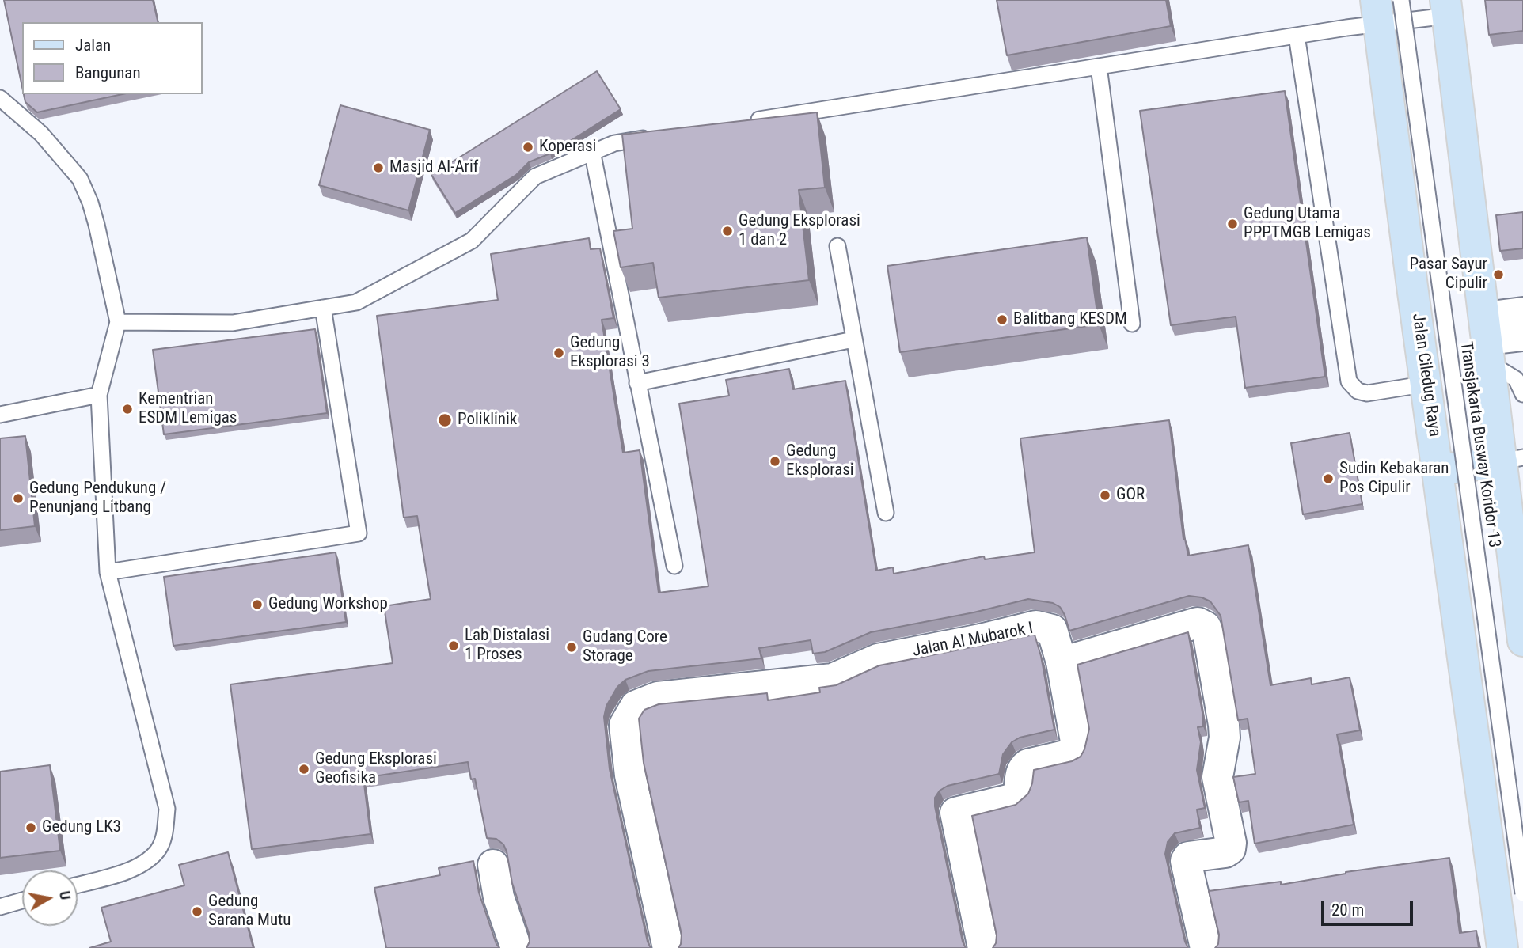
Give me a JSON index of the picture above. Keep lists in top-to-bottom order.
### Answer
{
  "streets": {
    "main road": ["Jalan Ciledug Raya"],
    "street": ["Jalan Al Mubarok I"],
    "lane": ["Transjakarta Busway Koridor 13"]
  },
  "places": [
    "Koperasi",
    "Masjid Al-Arif",
    "Gedung Utama PPPTMGB Lemigas",
    "Gedung Eksplorasi 1 dan 2",
    "Pasar Sayur Cipulir",
    "Balitbang KESDM",
    "Gedung Eksplorasi 3",
    "Kementrian ESDM Lemigas",
    "Poliklinik",
    "Gedung Eksplorasi",
    "Sudin Kebakaran Pos Cipulir",
    "GOR",
    "Gedung Pendukung / Penunjang Litbang",
    "Gedung Workshop",
    "Lab Distalasi 1 Proses",
    "Gudang Core Storage",
    "Gedung Eksplorasi Geofisika",
    "Gedung LK3",
    "Gedung Sarana Mutu"
  ],
  "legend": ["Jalan", "Bangunan"],
  "scale_bar": "20 m",
  "north": "right"
}
